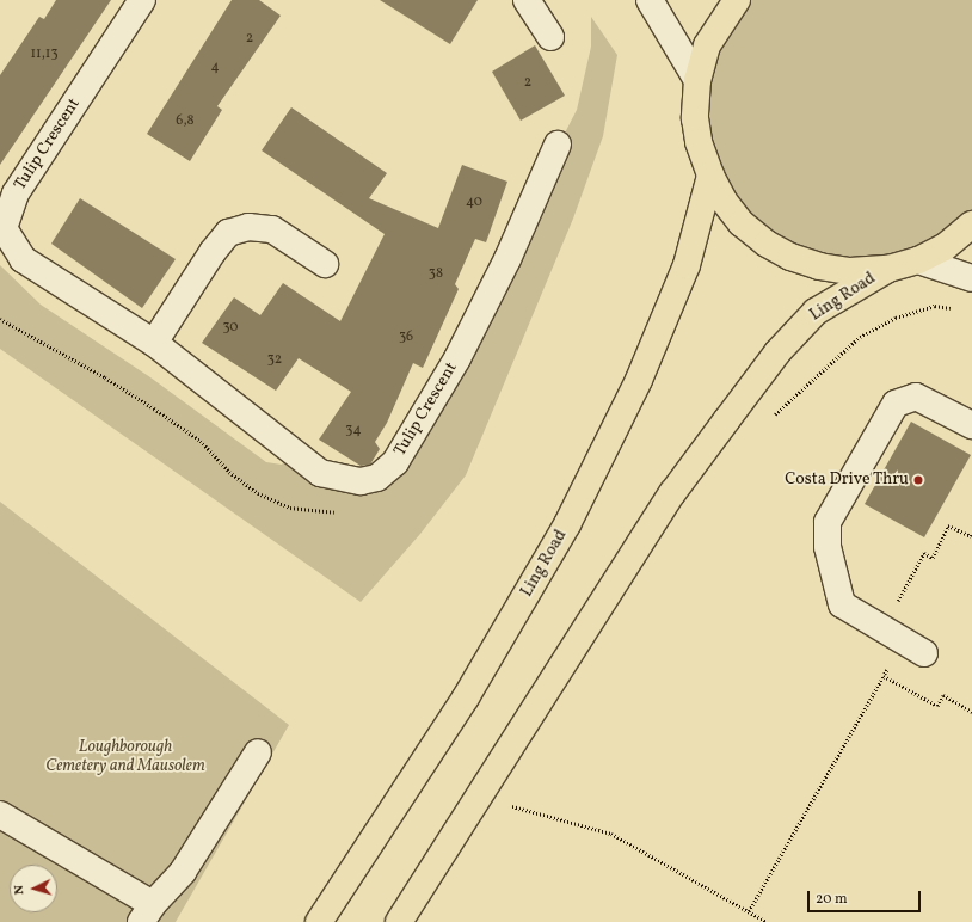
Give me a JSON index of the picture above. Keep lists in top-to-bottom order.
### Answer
{
  "streets": {
    "main road": ["Ling Road"],
    "street": ["Tulip Crescent"]
  },
  "parks": ["Loughborough Cemetery and Mausolem"],
  "places": ["Costa Drive Thru"],
  "house_numbers": [
    "2",
    "11,13",
    "4",
    "2",
    "6,8",
    "40",
    "38",
    "30",
    "36",
    "32",
    "34"
  ],
  "scale_bar": "20 m",
  "north": "left"
}
